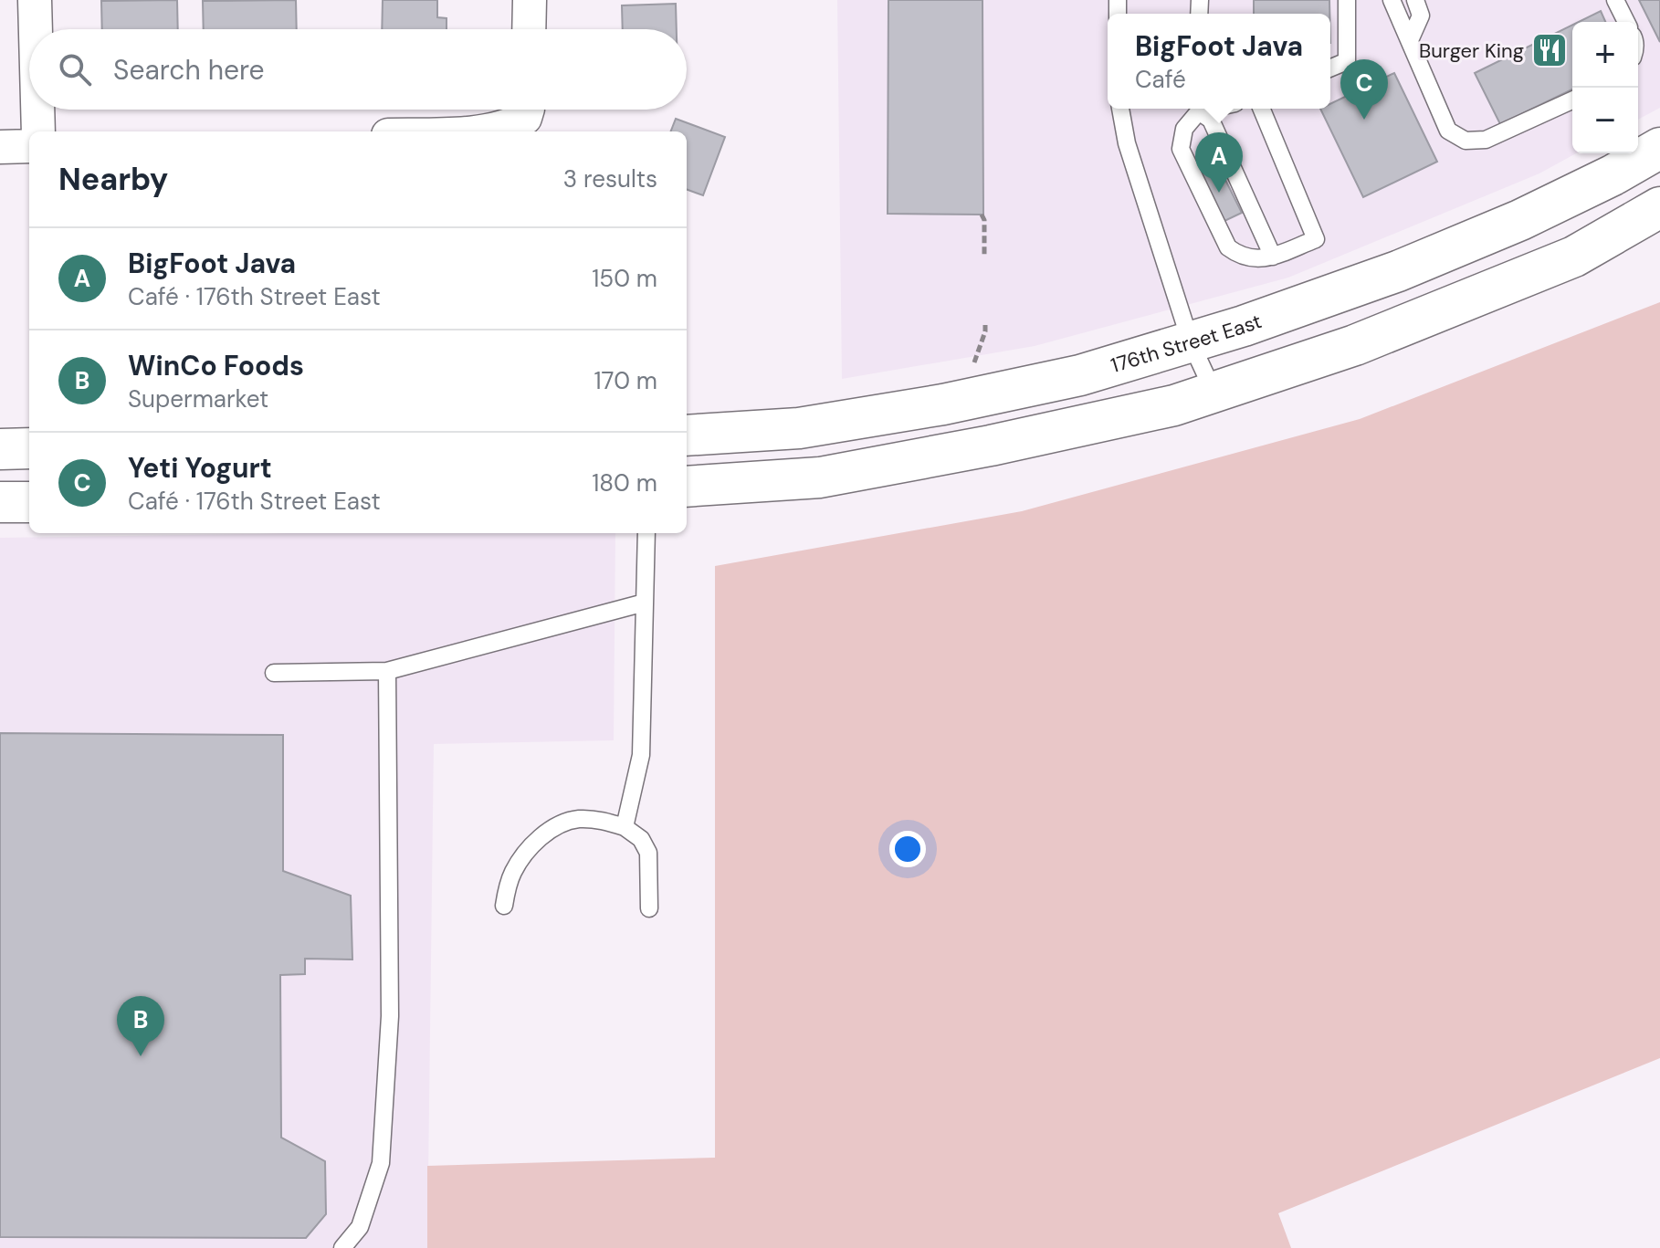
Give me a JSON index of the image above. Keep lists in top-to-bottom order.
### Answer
{
  "streets": {
    "main road": ["176th Street East"]
  },
  "places": {
    "restaurant": ["Burger King"]
  },
  "page": {
    "popup": ["BigFoot Java", "Café"],
    "map_buttons": ["+", "−"],
    "search": "Search here",
    "pins": ["C", "A", "B"],
    "heading": ["Nearby", "3 results"],
    "list": [
      {
        "mark": "A",
        "name": "BigFoot Java",
        "note": "Café · 176th Street East",
        "value": "150 m"
      },
      {
        "mark": "B",
        "name": "WinCo Foods",
        "note": "Supermarket",
        "value": "170 m"
      },
      {
        "mark": "C",
        "name": "Yeti Yogurt",
        "note": "Café · 176th Street East",
        "value": "180 m"
      }
    ]
  }
}
